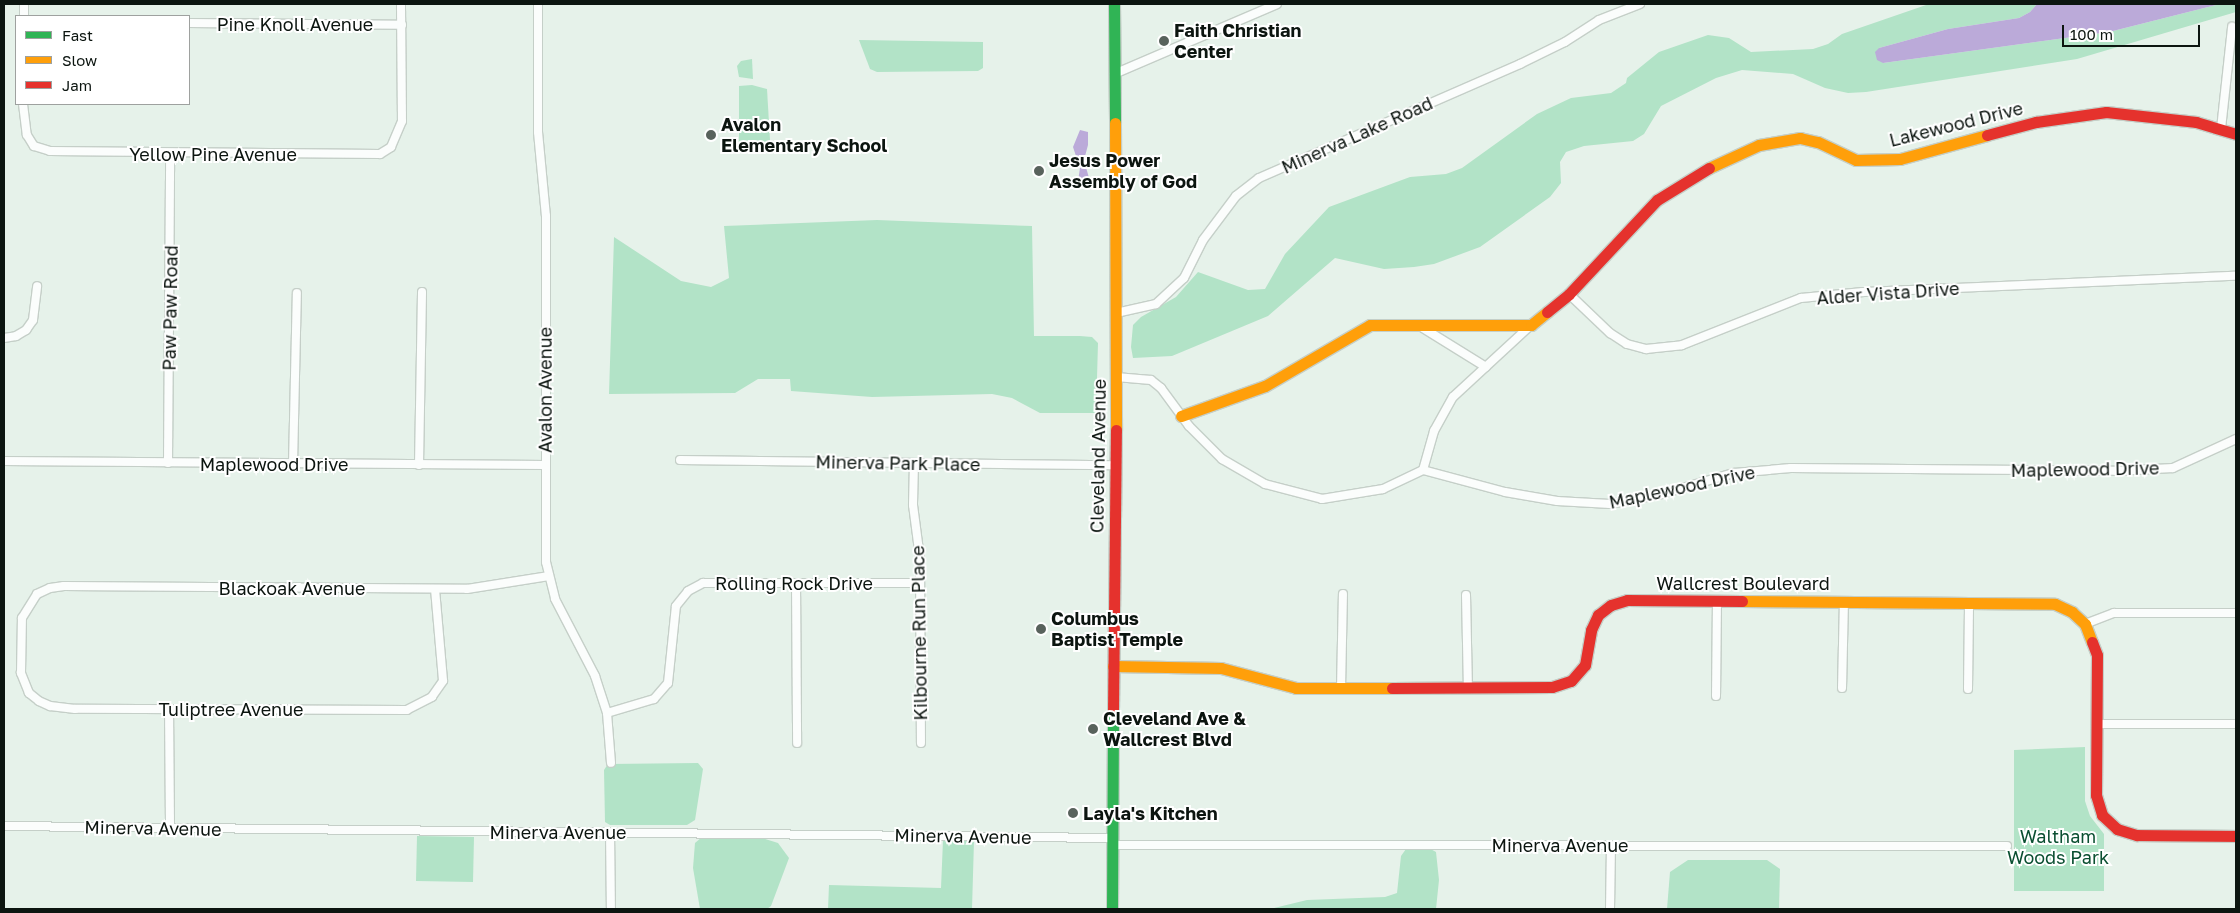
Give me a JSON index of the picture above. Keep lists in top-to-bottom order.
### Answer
{
  "streets": {
    "street": [
      "Pine Knoll Avenue",
      "Lakewood Drive",
      "Minerva Lake Road",
      "Yellow Pine Avenue",
      "Alder Vista Drive",
      "Paw Paw Road",
      "Avalon Avenue",
      "Cleveland Avenue",
      "Minerva Park Place",
      "Maplewood Drive",
      "Rolling Rock Drive",
      "Wallcrest Boulevard",
      "Blackoak Avenue",
      "Kilbourne Run Place",
      "Tuliptree Avenue",
      "Minerva Avenue"
    ]
  },
  "crossings": [
    ["Pine Knoll Avenue", "Yellow Pine Avenue"],
    ["Lakewood Drive", "Alder Vista Drive"],
    ["Minerva Lake Road", "Cleveland Avenue"],
    ["Yellow Pine Avenue", "Paw Paw Road"],
    ["Paw Paw Road", "Maplewood Drive"],
    ["Avalon Avenue", "Maplewood Drive"],
    ["Avalon Avenue", "Rolling Rock Drive"],
    ["Avalon Avenue", "Blackoak Avenue"],
    ["Cleveland Avenue", "Minerva Park Place"],
    ["Cleveland Avenue", "Wallcrest Boulevard"],
    ["Cleveland Avenue", "Minerva Avenue"],
    ["Minerva Park Place", "Kilbourne Run Place"],
    ["Rolling Rock Drive", "Kilbourne Run Place"],
    ["Blackoak Avenue", "Tuliptree Avenue"]
  ],
  "parks": ["Waltham Woods Park"],
  "places": [
    "Faith Christian Center",
    "Avalon Elementary School",
    "Jesus Power Assembly of God",
    "Columbus Baptist Temple",
    "Cleveland Ave & Wallcrest Blvd",
    "Layla's Kitchen"
  ],
  "legend": ["Fast", "Slow", "Jam"],
  "scale_bar": "100 m"
}
